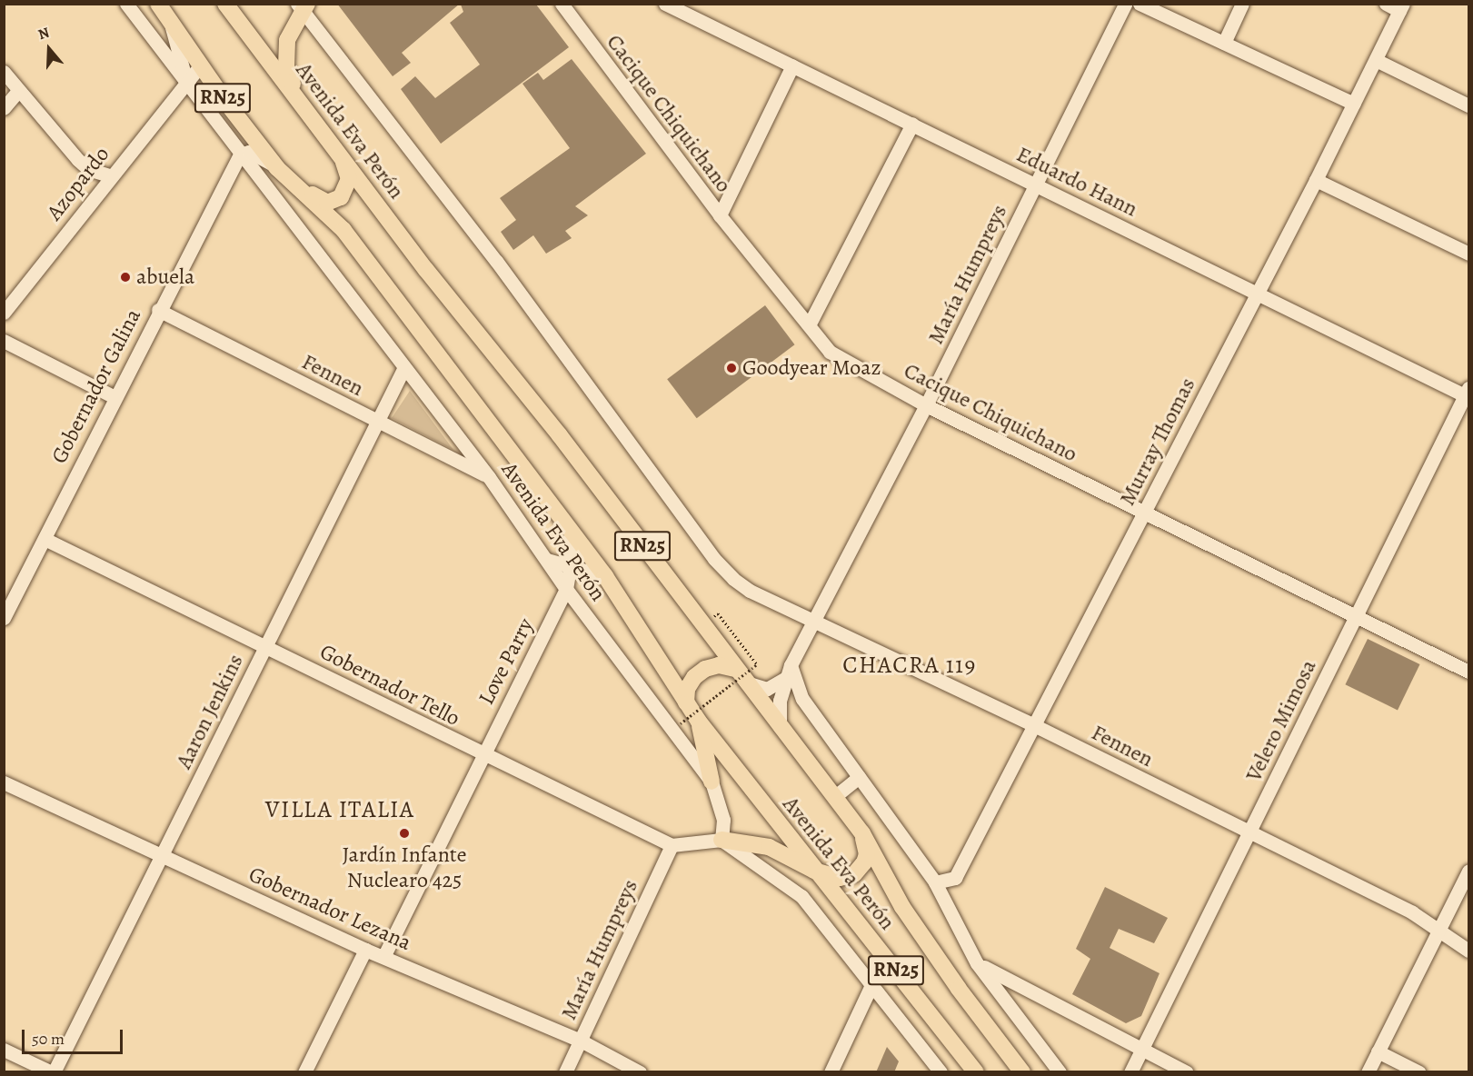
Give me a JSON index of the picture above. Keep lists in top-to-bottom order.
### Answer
{
  "streets": {
    "main road": ["RN25", "Avenida Eva Perón"],
    "street": [
      "Cacique Chiquichano",
      "Eduardo Hann",
      "Azopardo",
      "María Humpreys",
      "Fennen",
      "Gobernador Galina",
      "Murray Thomas",
      "Love Parry",
      "Gobernador Tello",
      "Aaron Jenkins",
      "Velero Mimosa",
      "Gobernador Lezana"
    ]
  },
  "crossings": [
    ["Cacique Chiquichano", "María Humpreys"],
    ["Cacique Chiquichano", "Murray Thomas"],
    ["Cacique Chiquichano", "Velero Mimosa"],
    ["Avenida Eva Perón", "Azopardo"],
    ["Avenida Eva Perón", "María Humpreys"],
    ["Avenida Eva Perón", "Fennen"],
    ["Avenida Eva Perón", "Gobernador Galina"],
    ["Avenida Eva Perón", "Love Parry"],
    ["Avenida Eva Perón", "Aaron Jenkins"],
    ["Eduardo Hann", "María Humpreys"],
    ["Eduardo Hann", "Murray Thomas"],
    ["Eduardo Hann", "Velero Mimosa"],
    ["María Humpreys", "Fennen"],
    ["María Humpreys", "Gobernador Tello"],
    ["María Humpreys", "Gobernador Lezana"],
    ["Fennen", "Gobernador Galina"],
    ["Fennen", "Murray Thomas"],
    ["Fennen", "Aaron Jenkins"],
    ["Fennen", "Velero Mimosa"],
    ["Gobernador Galina", "Gobernador Tello"],
    ["Love Parry", "Gobernador Tello"],
    ["Love Parry", "Gobernador Lezana"],
    ["Gobernador Tello", "Aaron Jenkins"],
    ["Aaron Jenkins", "Gobernador Lezana"]
  ],
  "districts": ["CHACRA 119", "VILLA ITALIA"],
  "places": ["abuela", "Goodyear Moaz", "Jardín Infante Nuclearo 425"],
  "scale_bar": "50 m",
  "north": "top"
}
